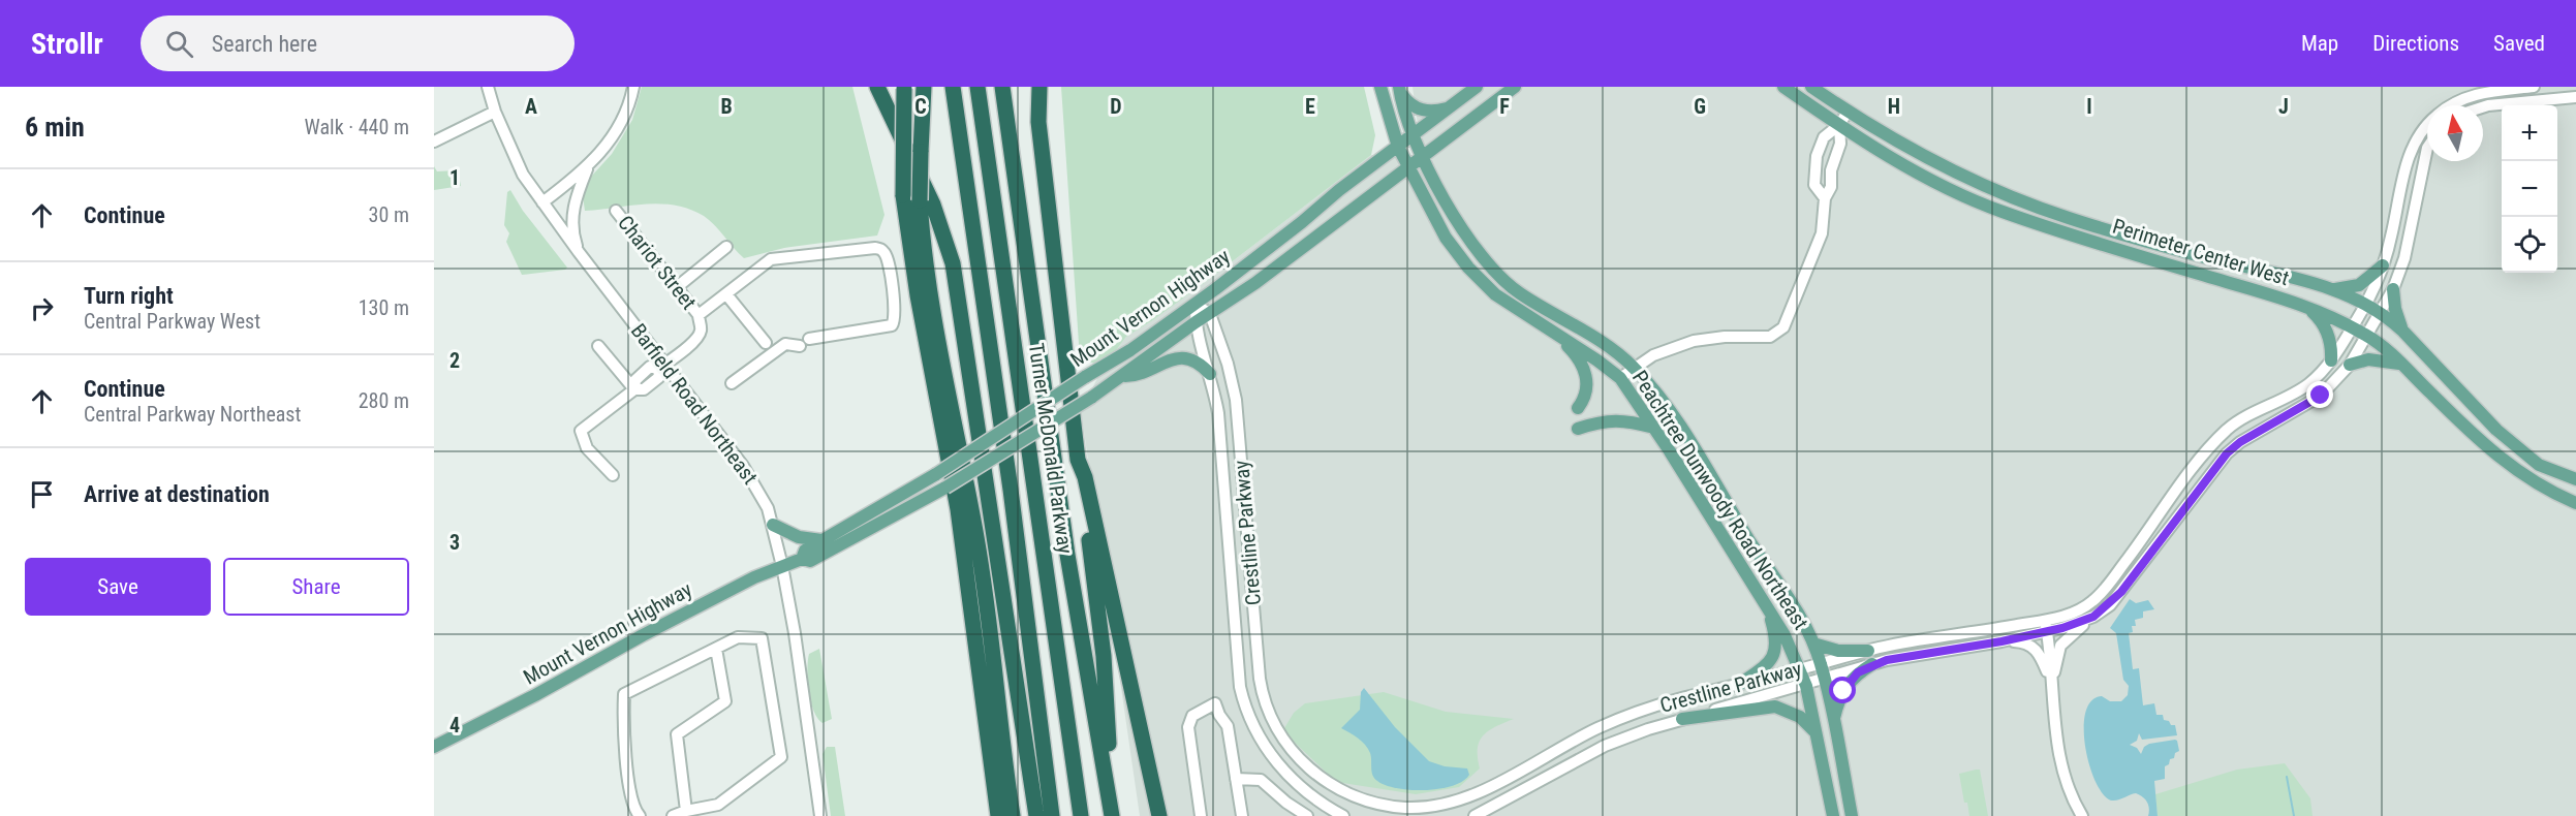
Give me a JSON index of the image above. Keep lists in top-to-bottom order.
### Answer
{
  "streets": {
    "highway": ["Turner McDonald Parkway"],
    "main road": ["Perimeter Center West", "Mount Vernon Highway", "Peachtree Dunwoody Road Northeast"],
    "street": ["Chariot Street", "Barfield Road Northeast", "Crestline Parkway"]
  },
  "crossings": [
    ["Mount Vernon Highway", "Barfield Road Northeast"],
    ["Mount Vernon Highway", "Peachtree Dunwoody Road Northeast"],
    ["Mount Vernon Highway", "Crestline Parkway"],
    ["Peachtree Dunwoody Road Northeast", "Crestline Parkway"]
  ],
  "north": "top",
  "page": {
    "header": "Strollr",
    "search": "Search here",
    "nav": ["Map", "Directions", "Saved"],
    "heading": ["6 min", "Walk · 440 m"],
    "map_buttons": ["+", "−"],
    "list": [
      ["Continue", "30 m"],
      ["Turn right", "Central Parkway West", "130 m"],
      ["Continue", "Central Parkway Northeast", "280 m"],
      "Arrive at destination"
    ],
    "buttons": ["Save", "Share"]
  },
  "grid": {
    "columns": [
      "A",
      "B",
      "C",
      "D",
      "E",
      "F",
      "G",
      "H",
      "I",
      "J"
    ],
    "rows": [
      "1",
      "2",
      "3",
      "4"
    ]
  }
}
